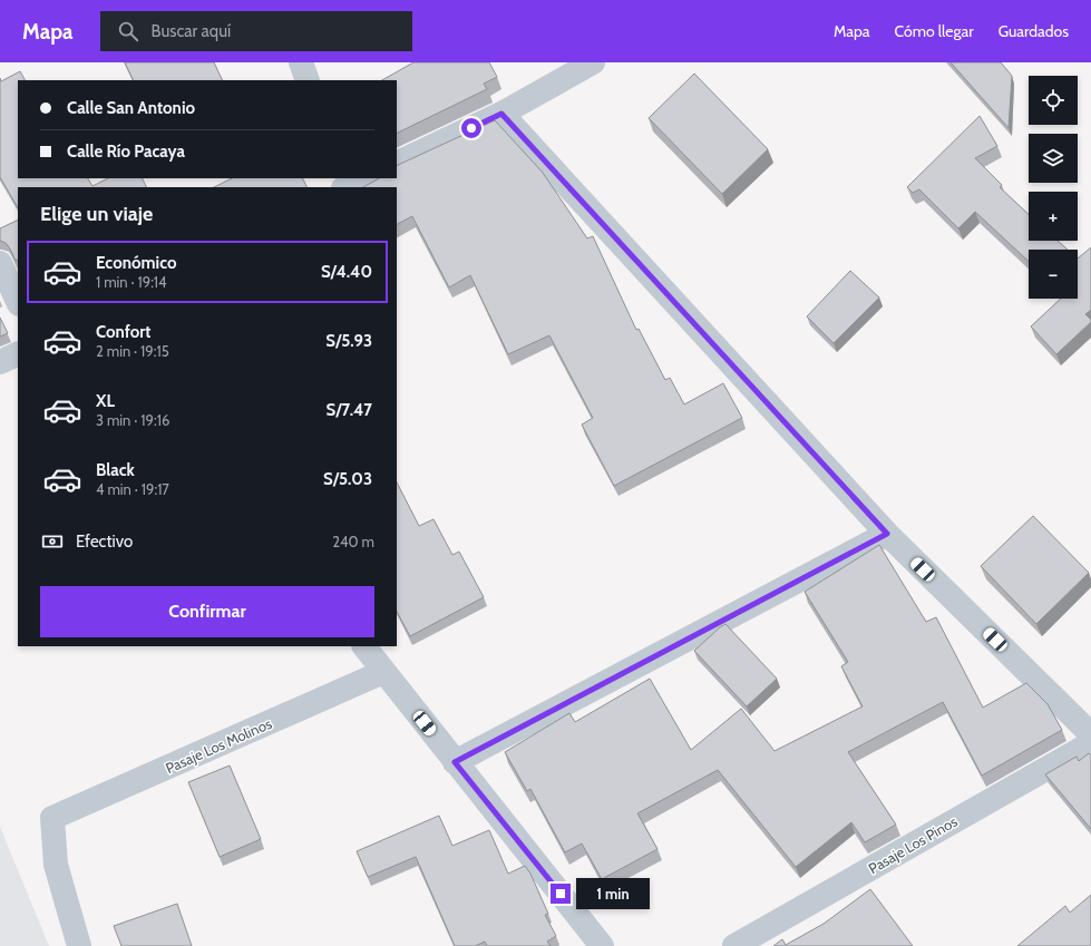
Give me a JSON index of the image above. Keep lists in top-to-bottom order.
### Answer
{
  "streets": {
    "street": ["Pasaje Los Molinos", "Pasaje Los Pinos"]
  },
  "page": {
    "header": "Mapa",
    "search": "Buscar aquí",
    "nav": ["Mapa", "Cómo llegar", "Guardados"],
    "map_buttons": ["+", "−"],
    "banner": ["Calle San Antonio", "Calle Río Pacaya"],
    "heading": "Elige un viaje",
    "list": [
      {
        "name": "Económico",
        "note": "1 min · 19:14",
        "value": "S/4.40"
      },
      {
        "name": "Confort",
        "note": "2 min · 19:15",
        "value": "S/5.93"
      },
      {
        "name": "XL",
        "note": "3 min · 19:16",
        "value": "S/7.47"
      },
      {
        "name": "Black",
        "note": "4 min · 19:17",
        "value": "S/5.03"
      }
    ],
    "pay": ["Efectivo", "240 m"],
    "buttons": "Confirmar",
    "bubble": "1 min"
  }
}
